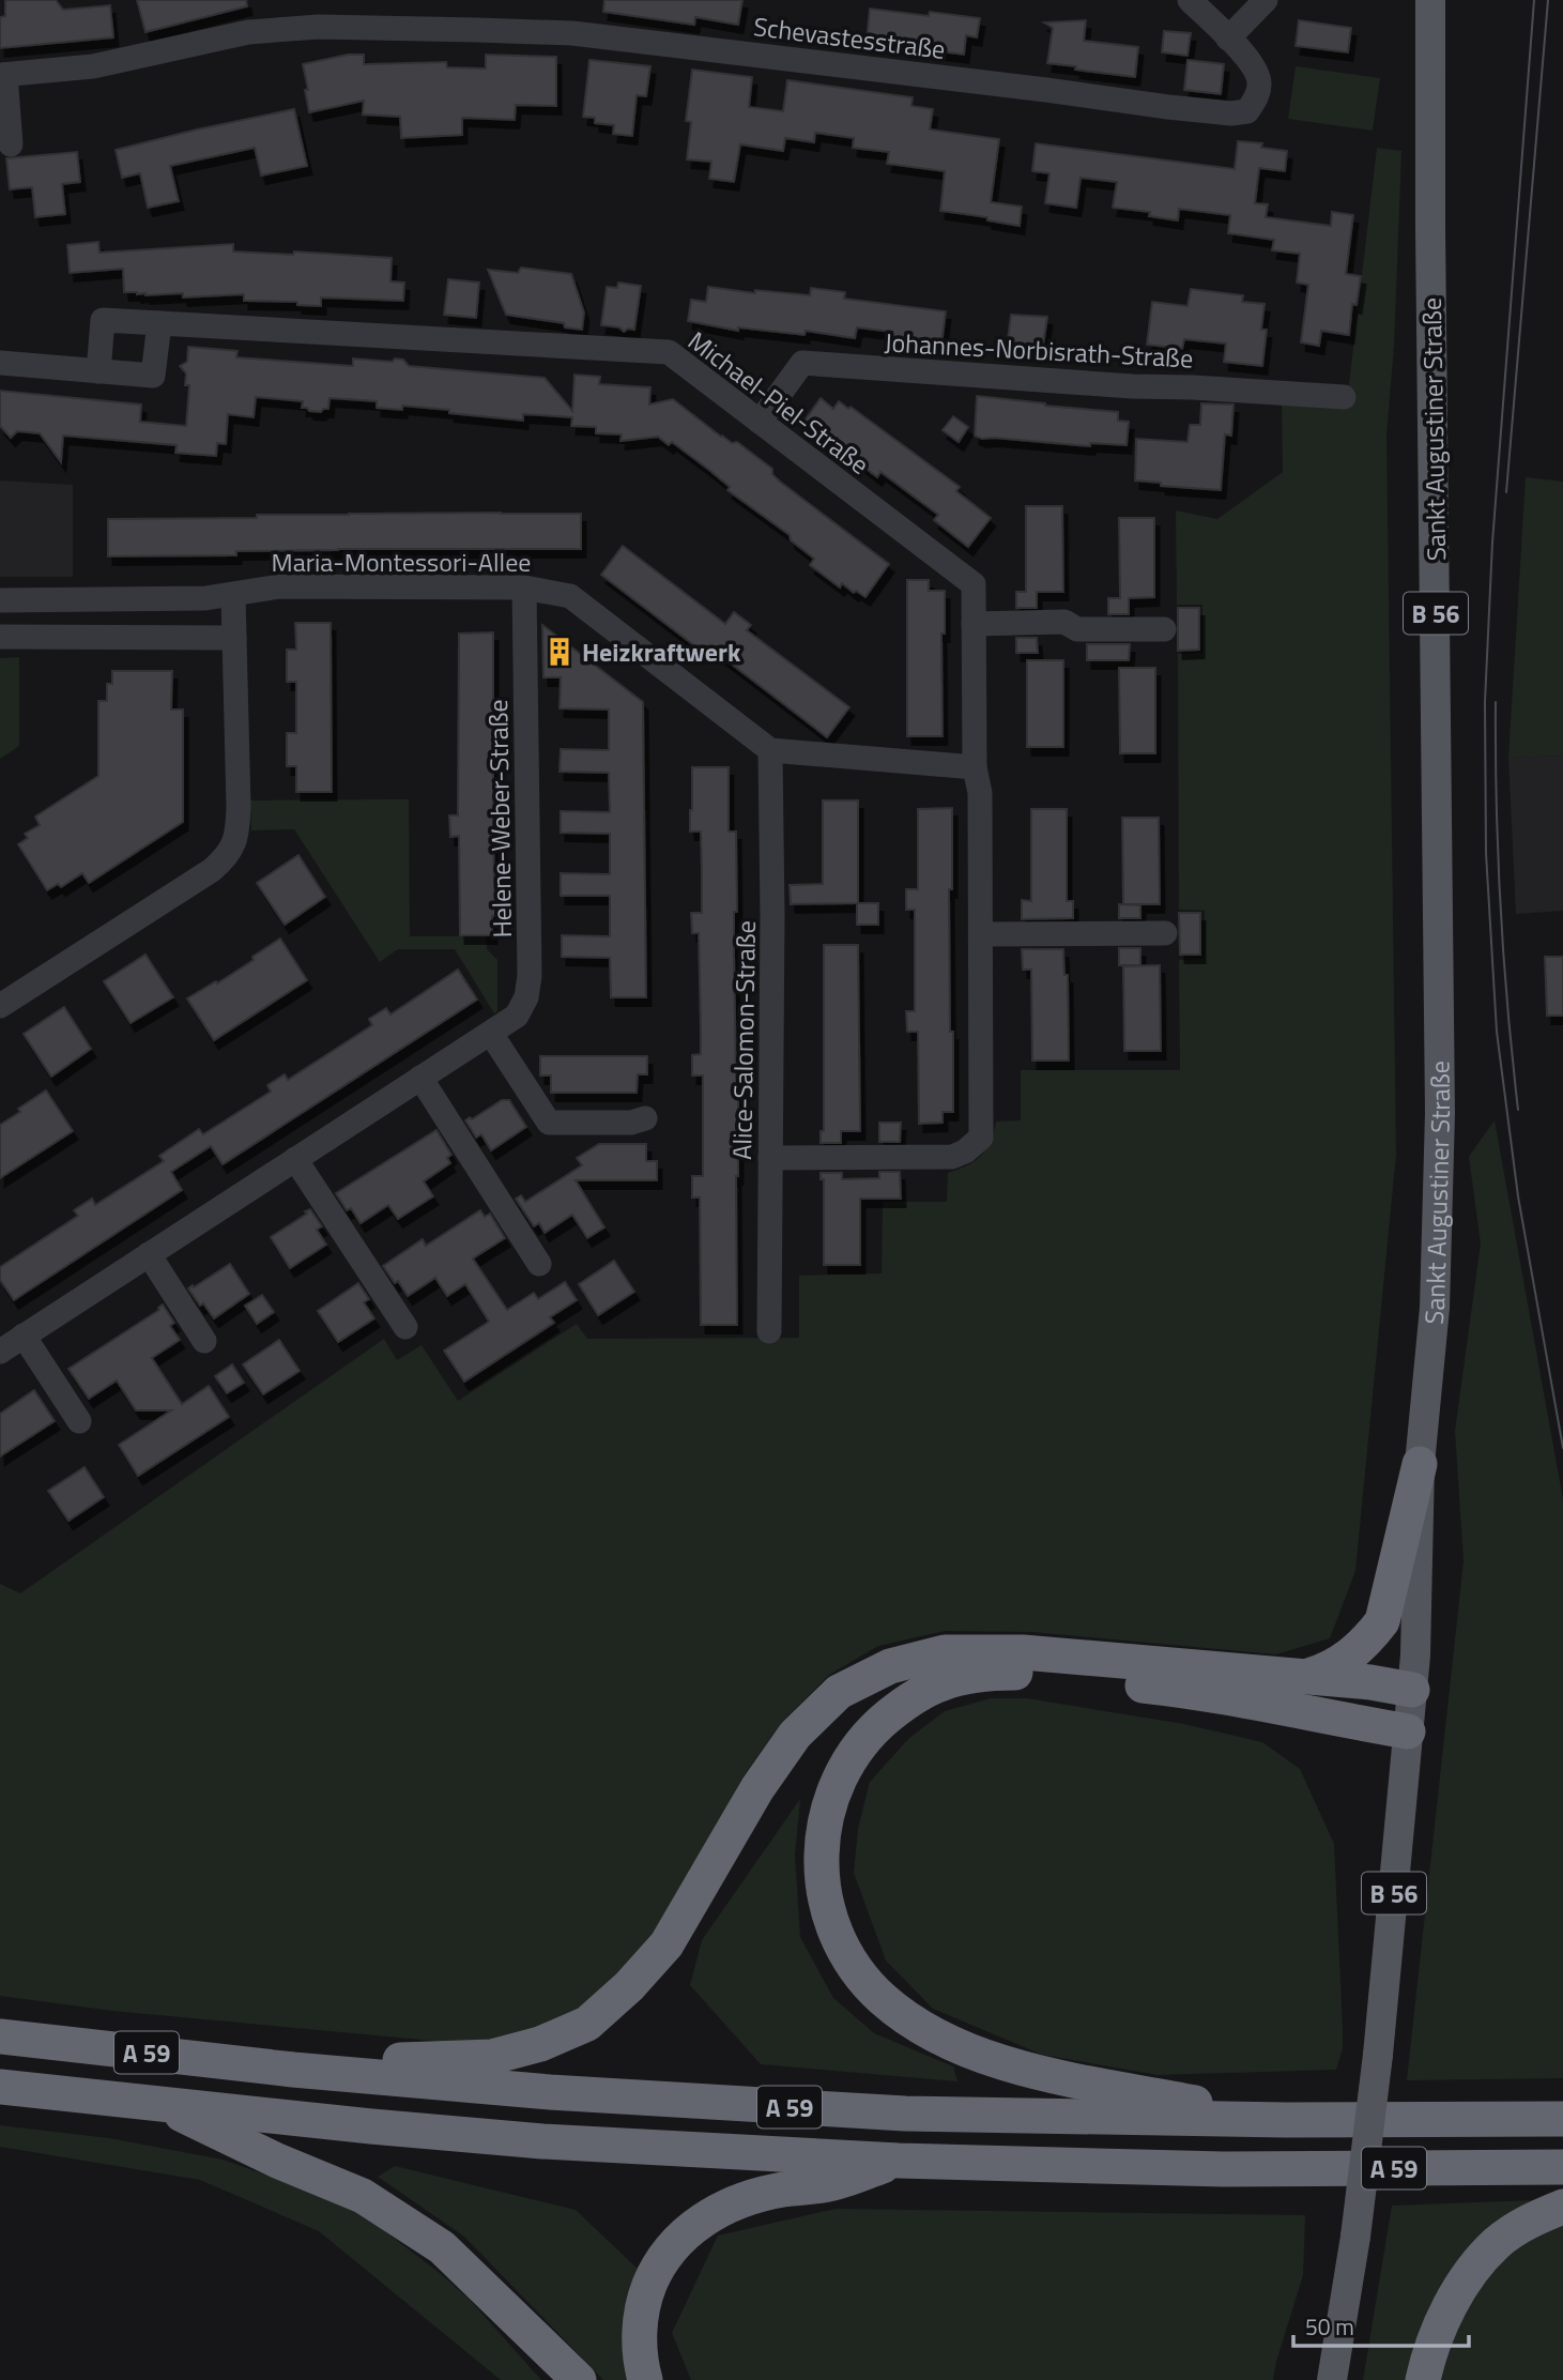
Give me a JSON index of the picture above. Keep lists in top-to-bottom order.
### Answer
{
  "streets": {
    "highway": ["A 59"],
    "main road": ["Sankt Augustiner Straße", "B 56"],
    "street": [
      "Schevastesstraße",
      "Johannes-Norbisrath-Straße",
      "Michael-Piel-Straße",
      "Maria-Montessori-Allee",
      "Helene-Weber-Straße",
      "Alice-Salomon-Straße"
    ]
  },
  "crossings": [
    ["Johannes-Norbisrath-Straße", "Michael-Piel-Straße"],
    ["Michael-Piel-Straße", "Alice-Salomon-Straße"],
    ["Maria-Montessori-Allee", "Helene-Weber-Straße"],
    ["Maria-Montessori-Allee", "Alice-Salomon-Straße"]
  ],
  "places": {
    "building": ["Heizkraftwerk"]
  },
  "scale_bar": "50 m"
}
